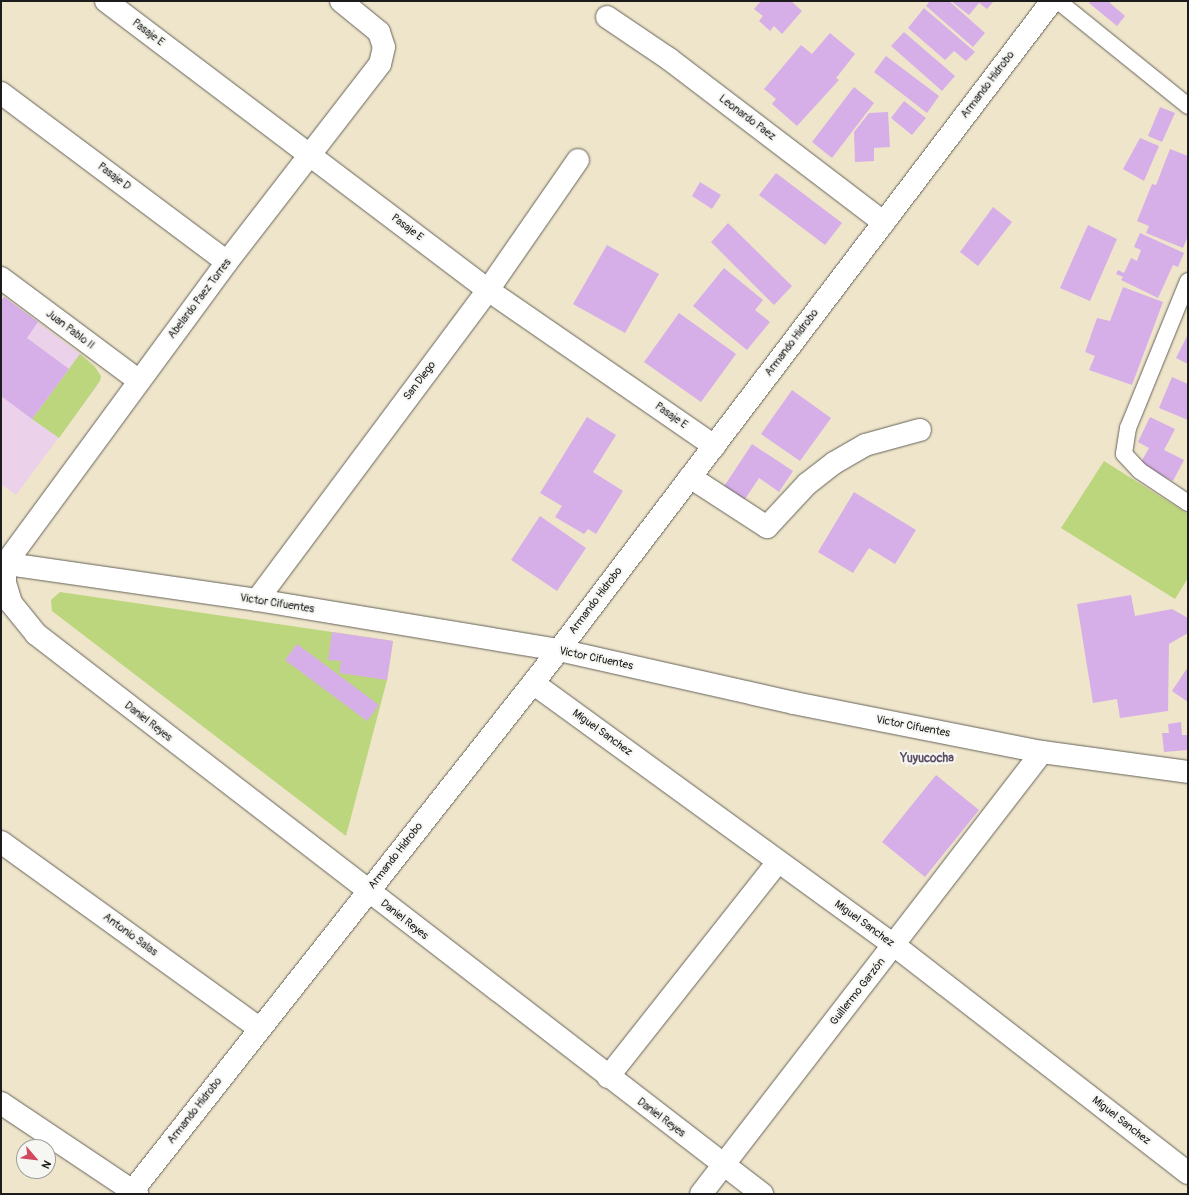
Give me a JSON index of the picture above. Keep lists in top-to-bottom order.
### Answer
{
  "streets": {
    "street": [
      "Pasaje E",
      "Armando Hidrobo",
      "Leonardo Paez",
      "Pasaje D",
      "Abelardo Paez Torres",
      "Juan Pablo II",
      "San Diego",
      "Victor Cifuentes",
      "Daniel Reyes",
      "Miguel Sanchez",
      "Antonio Salas",
      "Guillermo Garzón"
    ]
  },
  "crossings": [
    ["Pasaje E", "Armando Hidrobo"],
    ["Pasaje E", "Abelardo Paez Torres"],
    ["Pasaje E", "San Diego"],
    ["Armando Hidrobo", "Leonardo Paez"],
    ["Armando Hidrobo", "Victor Cifuentes"],
    ["Armando Hidrobo", "Daniel Reyes"],
    ["Armando Hidrobo", "Miguel Sanchez"],
    ["Armando Hidrobo", "Antonio Salas"],
    ["Pasaje D", "Abelardo Paez Torres"],
    ["Abelardo Paez Torres", "Juan Pablo II"],
    ["Abelardo Paez Torres", "Victor Cifuentes"],
    ["Abelardo Paez Torres", "Daniel Reyes"],
    ["San Diego", "Victor Cifuentes"],
    ["Victor Cifuentes", "Daniel Reyes"],
    ["Victor Cifuentes", "Guillermo Garzón"],
    ["Daniel Reyes", "Guillermo Garzón"],
    ["Miguel Sanchez", "Guillermo Garzón"]
  ],
  "districts": ["Yuyucocha"],
  "north": "bottom right"
}
